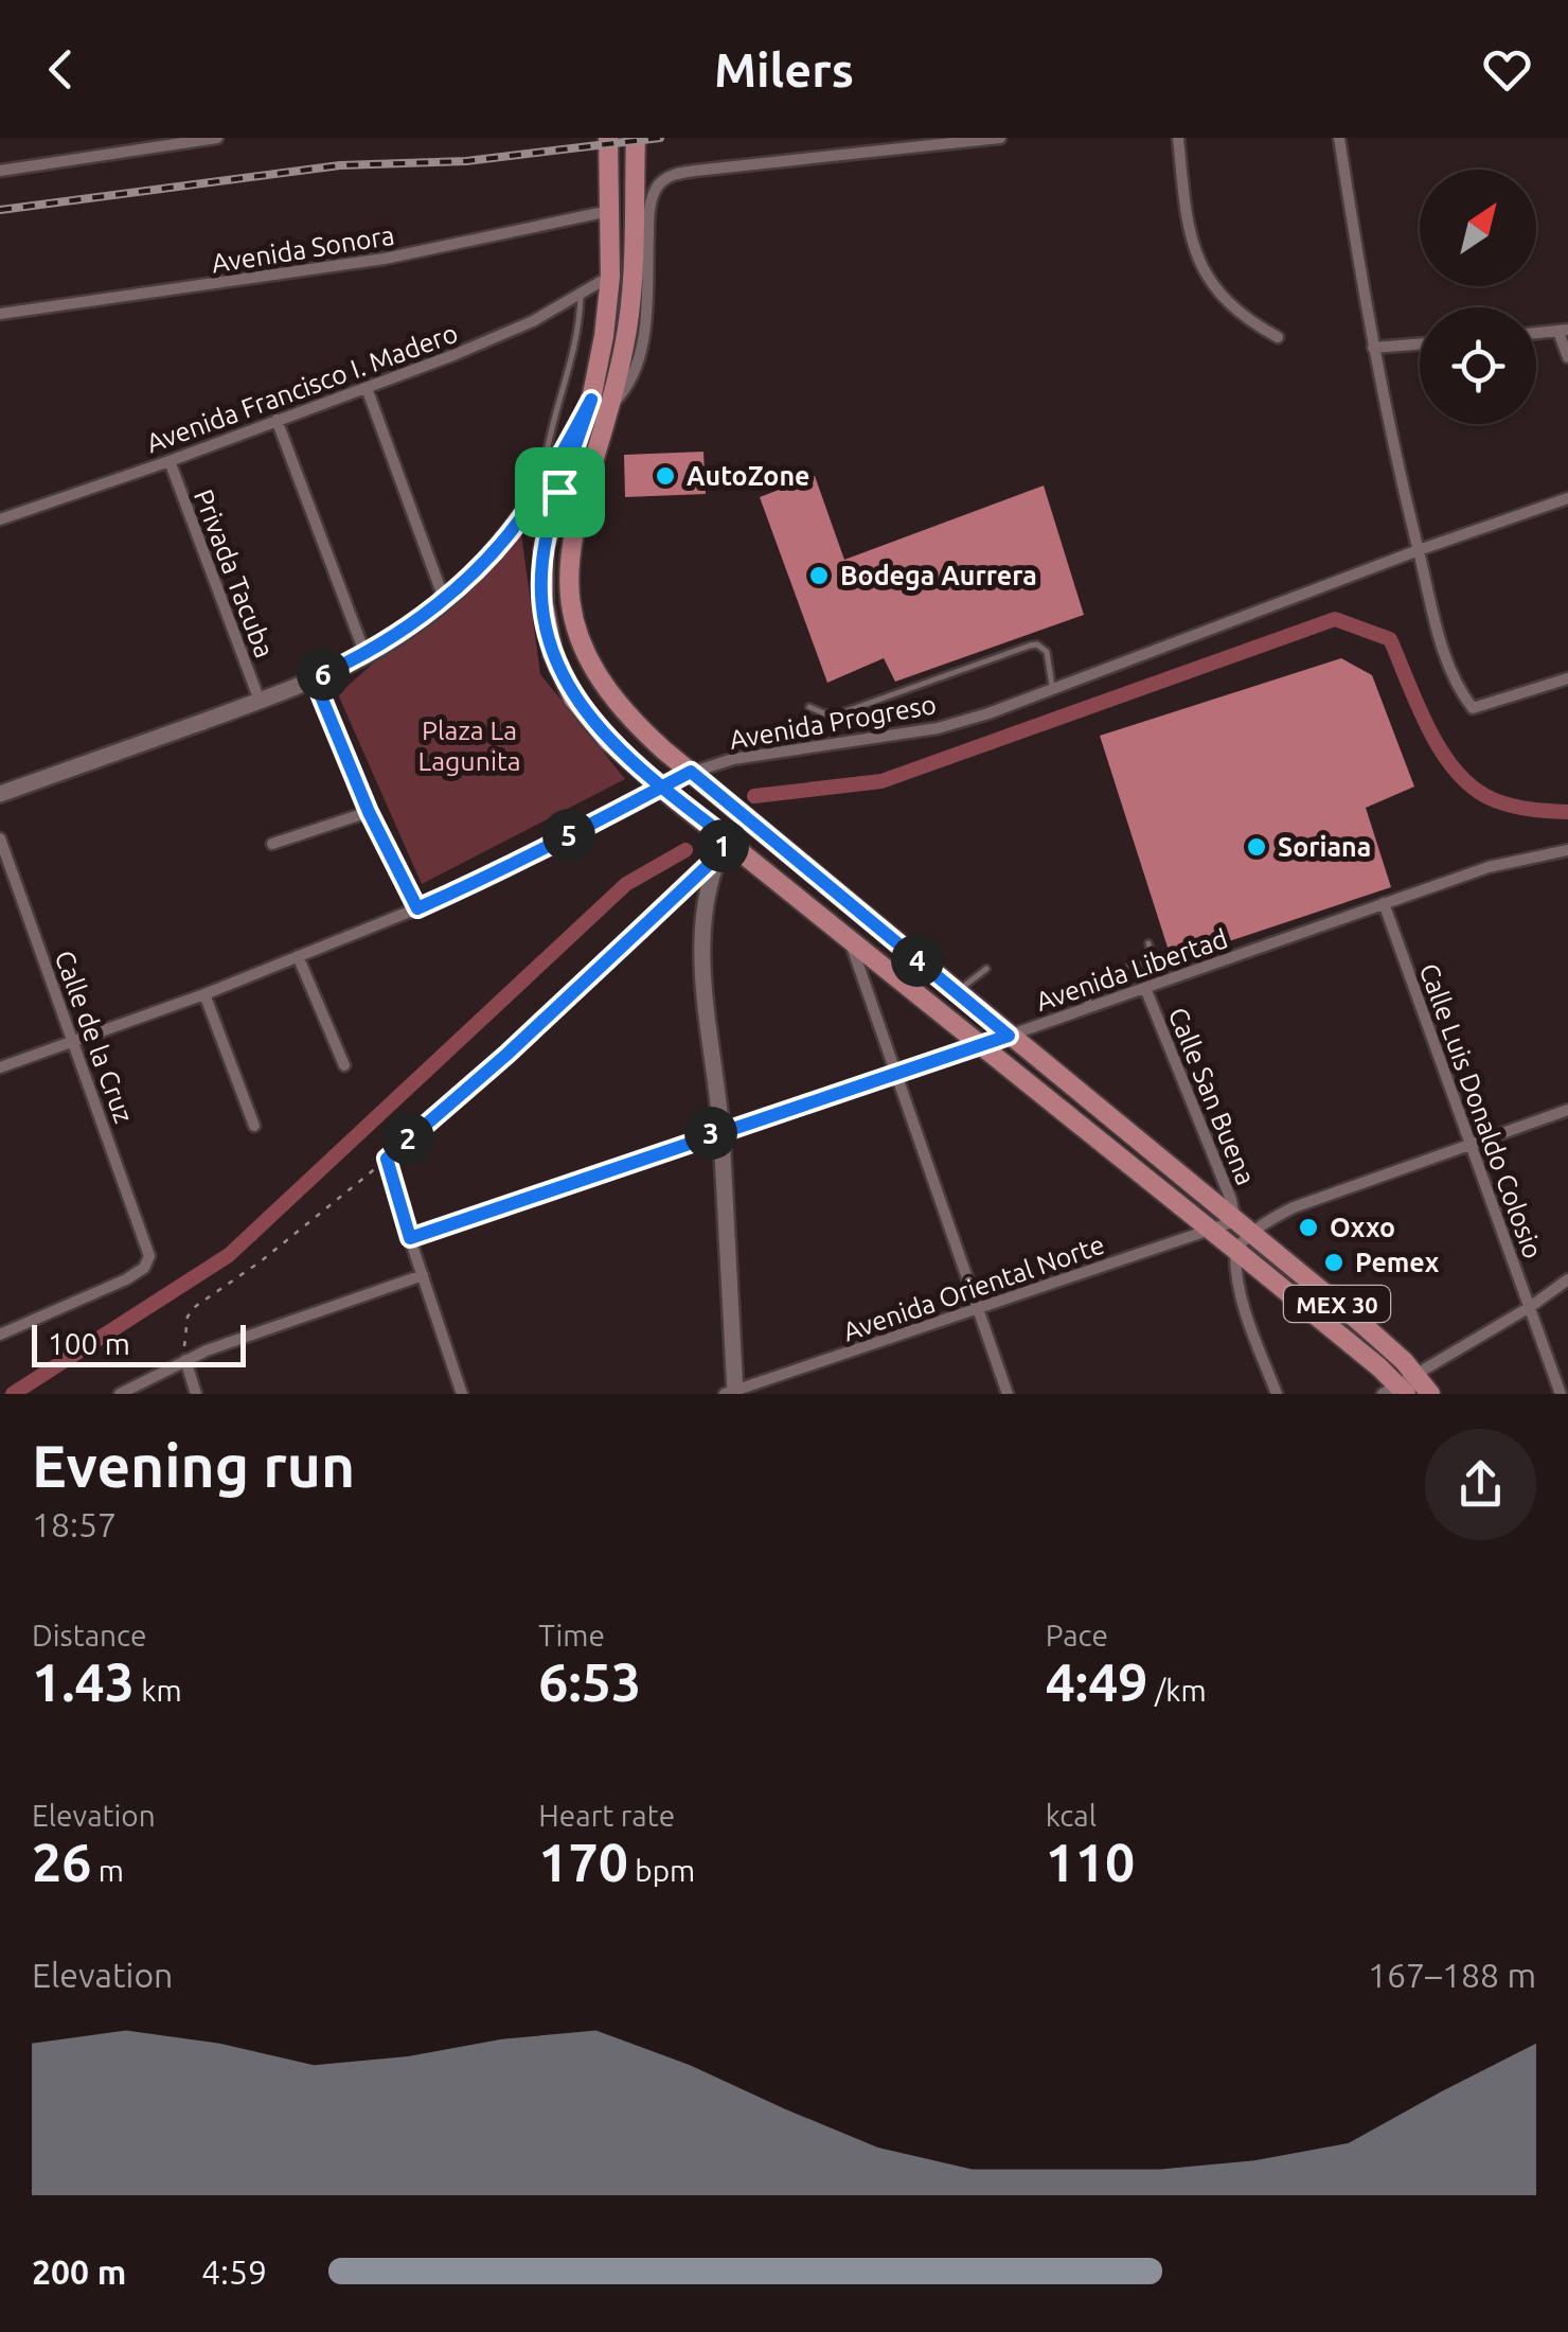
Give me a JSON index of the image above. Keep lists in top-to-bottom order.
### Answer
{
  "streets": {
    "main road": ["MEX 30"],
    "street": [
      "Avenida Sonora",
      "Avenida Francisco I. Madero",
      "Privada Tacuba",
      "Avenida Progreso",
      "Avenida Libertad",
      "Calle de la Cruz",
      "Calle San Buena",
      "Calle Luis Donaldo Colosio",
      "Avenida Oriental Norte"
    ]
  },
  "crossings": [
    ["Avenida Sonora", "MEX 30"],
    ["Avenida Francisco I. Madero", "Privada Tacuba"],
    ["Avenida Francisco I. Madero", "MEX 30"],
    ["Avenida Progreso", "Calle de la Cruz"],
    ["Avenida Progreso", "MEX 30"],
    ["Avenida Libertad", "Calle San Buena"],
    ["Avenida Libertad", "Calle Luis Donaldo Colosio"],
    ["Avenida Libertad", "MEX 30"],
    ["Calle San Buena", "Avenida Oriental Norte"],
    ["Calle San Buena", "MEX 30"],
    ["Calle Luis Donaldo Colosio", "Avenida Oriental Norte"],
    ["Avenida Oriental Norte", "MEX 30"]
  ],
  "parks": ["Plaza La Lagunita"],
  "places": [
    "AutoZone",
    "Bodega Aurrera",
    "Soriana",
    "Oxxo",
    "Pemex"
  ],
  "scale_bar": "100 m",
  "north": "top right",
  "page": {
    "header": "Milers",
    "pins": [
      "6",
      "5",
      "1",
      "4",
      "3",
      "2"
    ],
    "scale": "100 m",
    "heading": ["Evening run", "18:57"],
    "stats": [
      ["Distance", "1.43 km"],
      ["Time", "6:53"],
      ["Pace", "4:49 /km"],
      ["Elevation", "26 m"],
      ["Heart rate", "170 bpm"],
      ["kcal", "110"]
    ],
    "chart": ["Elevation", "167–188 m"],
    "list": [
      {
        "name": "200 m",
        "note": "4:59"
      }
    ]
  }
}
